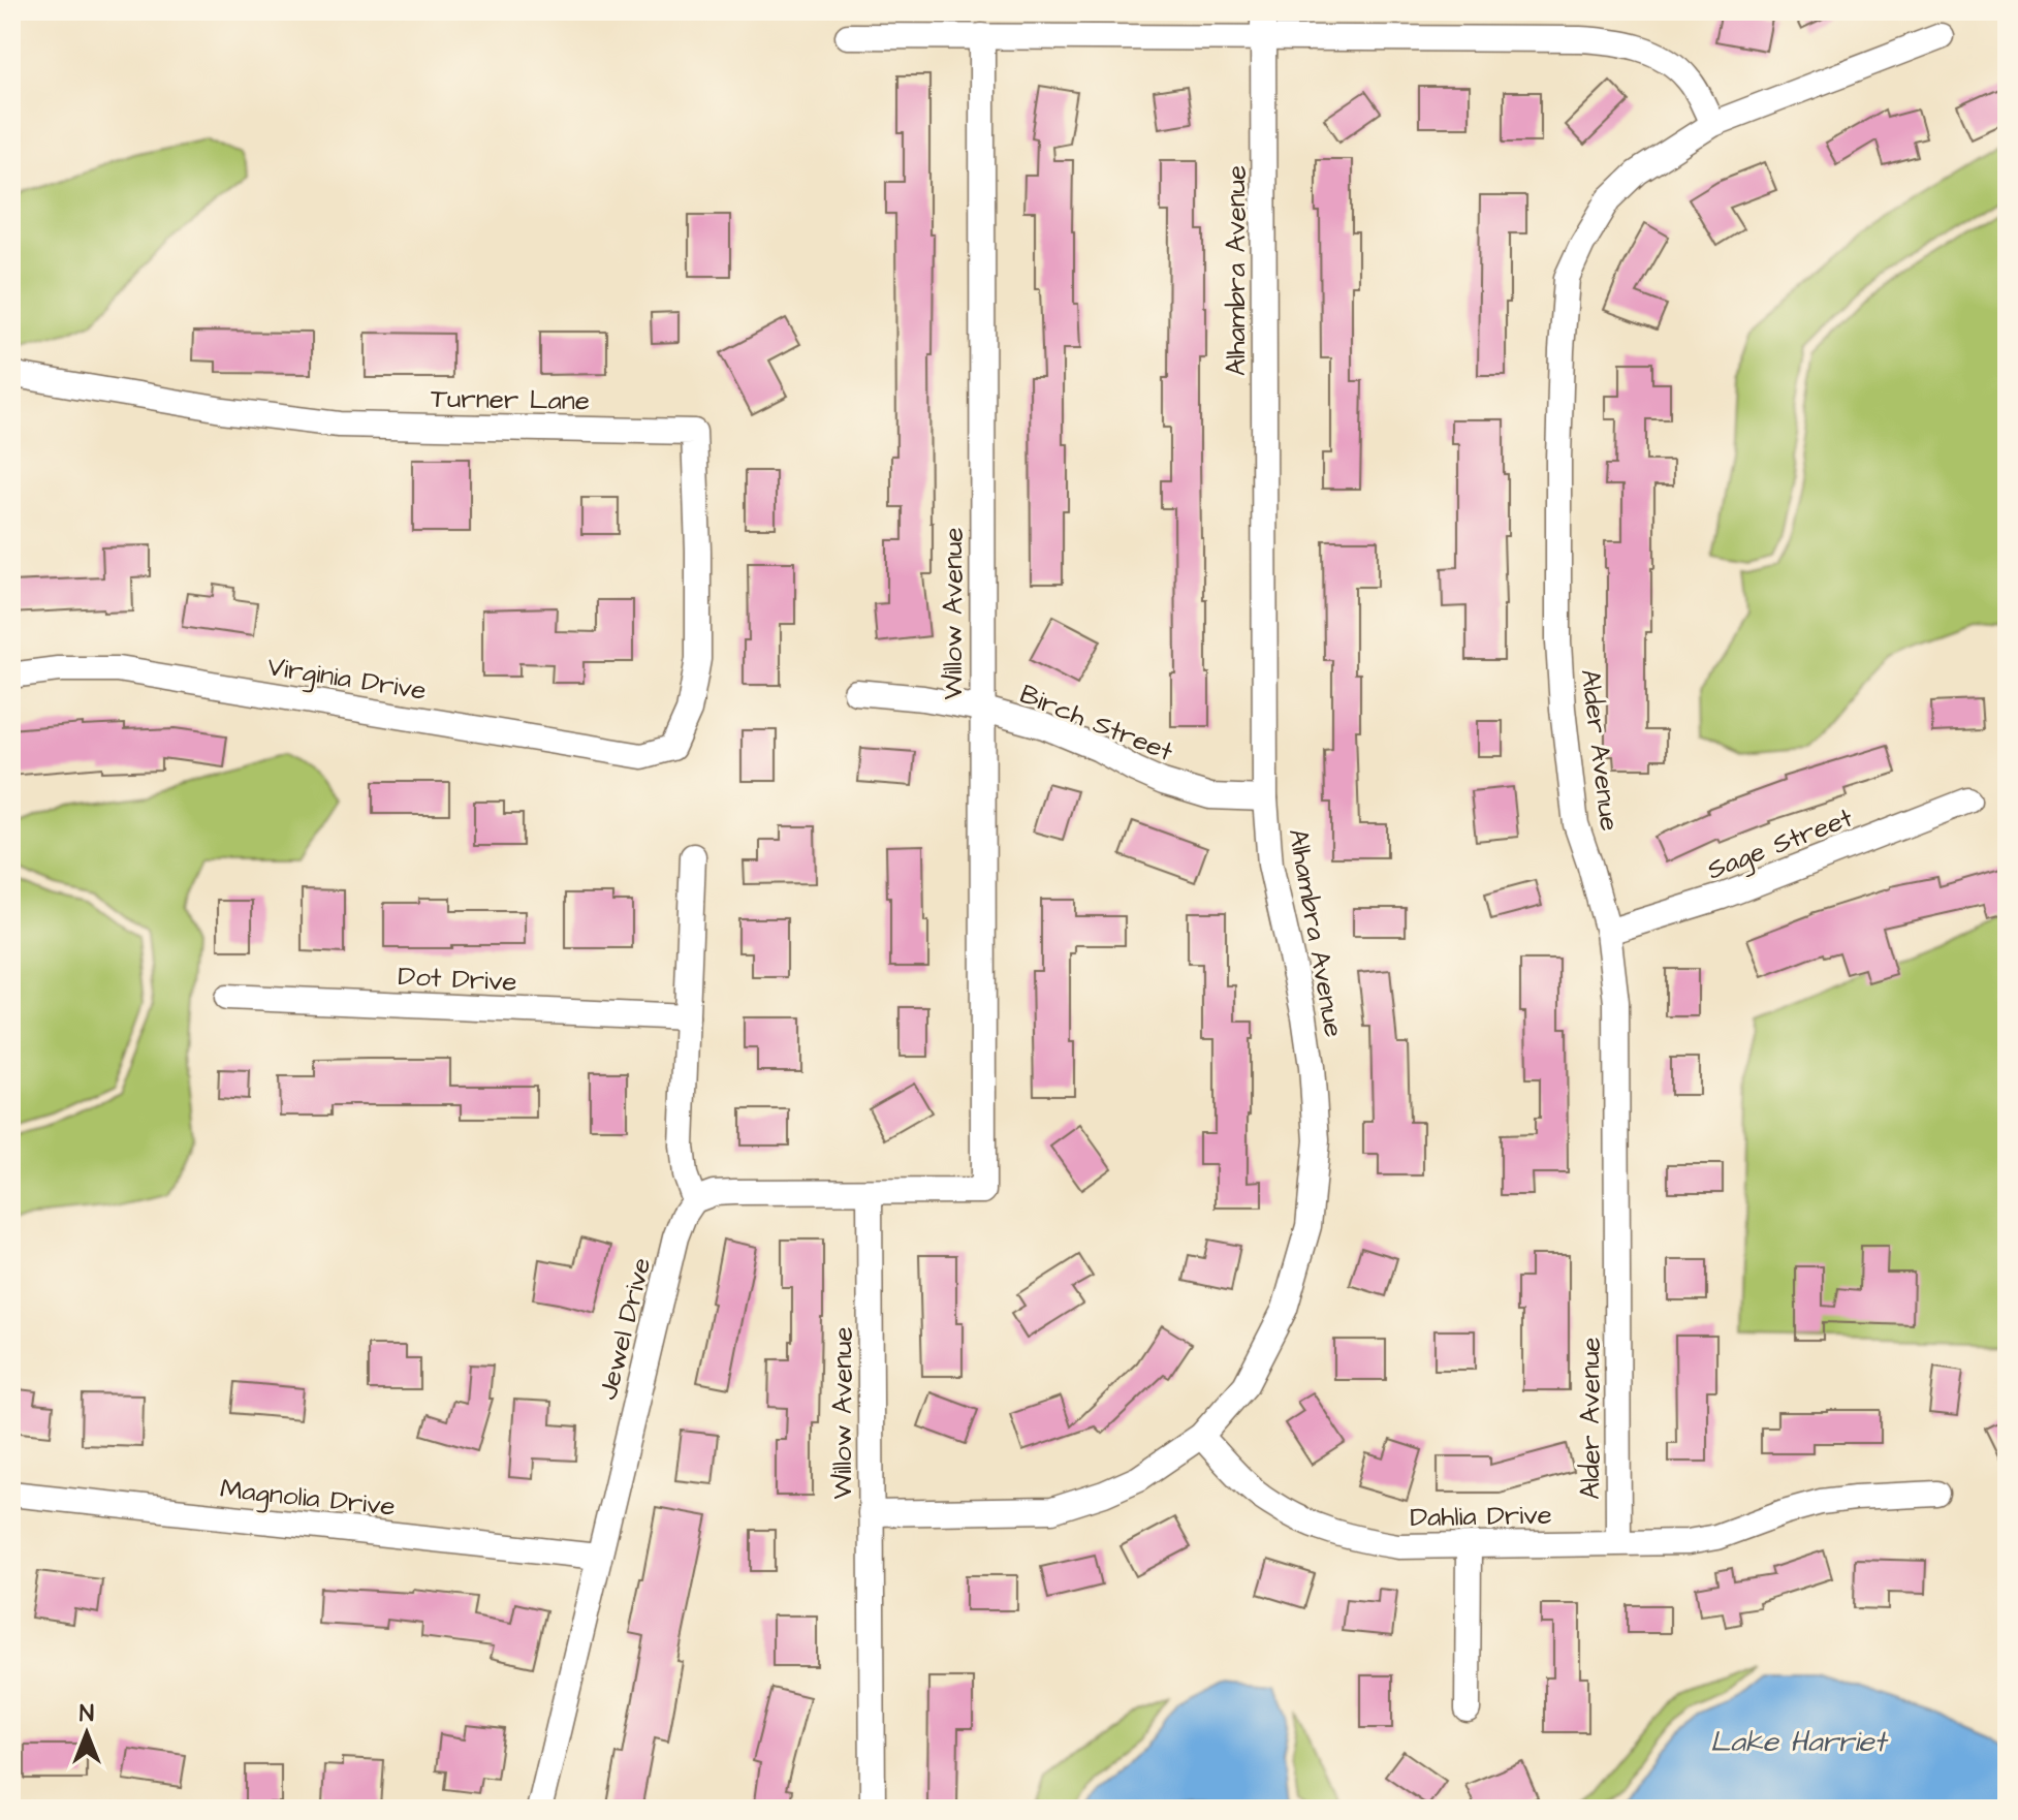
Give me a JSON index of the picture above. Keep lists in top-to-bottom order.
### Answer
{
  "streets": {
    "street": [
      "Alhambra Avenue",
      "Turner Lane",
      "Willow Avenue",
      "Virginia Drive",
      "Birch Street",
      "Alder Avenue",
      "Sage Street",
      "Dot Drive",
      "Jewel Drive",
      "Magnolia Drive",
      "Dahlia Drive"
    ]
  },
  "crossings": [
    ["Alhambra Avenue", "Willow Avenue"],
    ["Alhambra Avenue", "Birch Street"],
    ["Alhambra Avenue", "Dahlia Drive"],
    ["Turner Lane", "Virginia Drive"],
    ["Willow Avenue", "Birch Street"],
    ["Alder Avenue", "Sage Street"],
    ["Alder Avenue", "Dahlia Drive"],
    ["Jewel Drive", "Magnolia Drive"]
  ],
  "water": ["Lake Harriet"],
  "north": "top"
}
